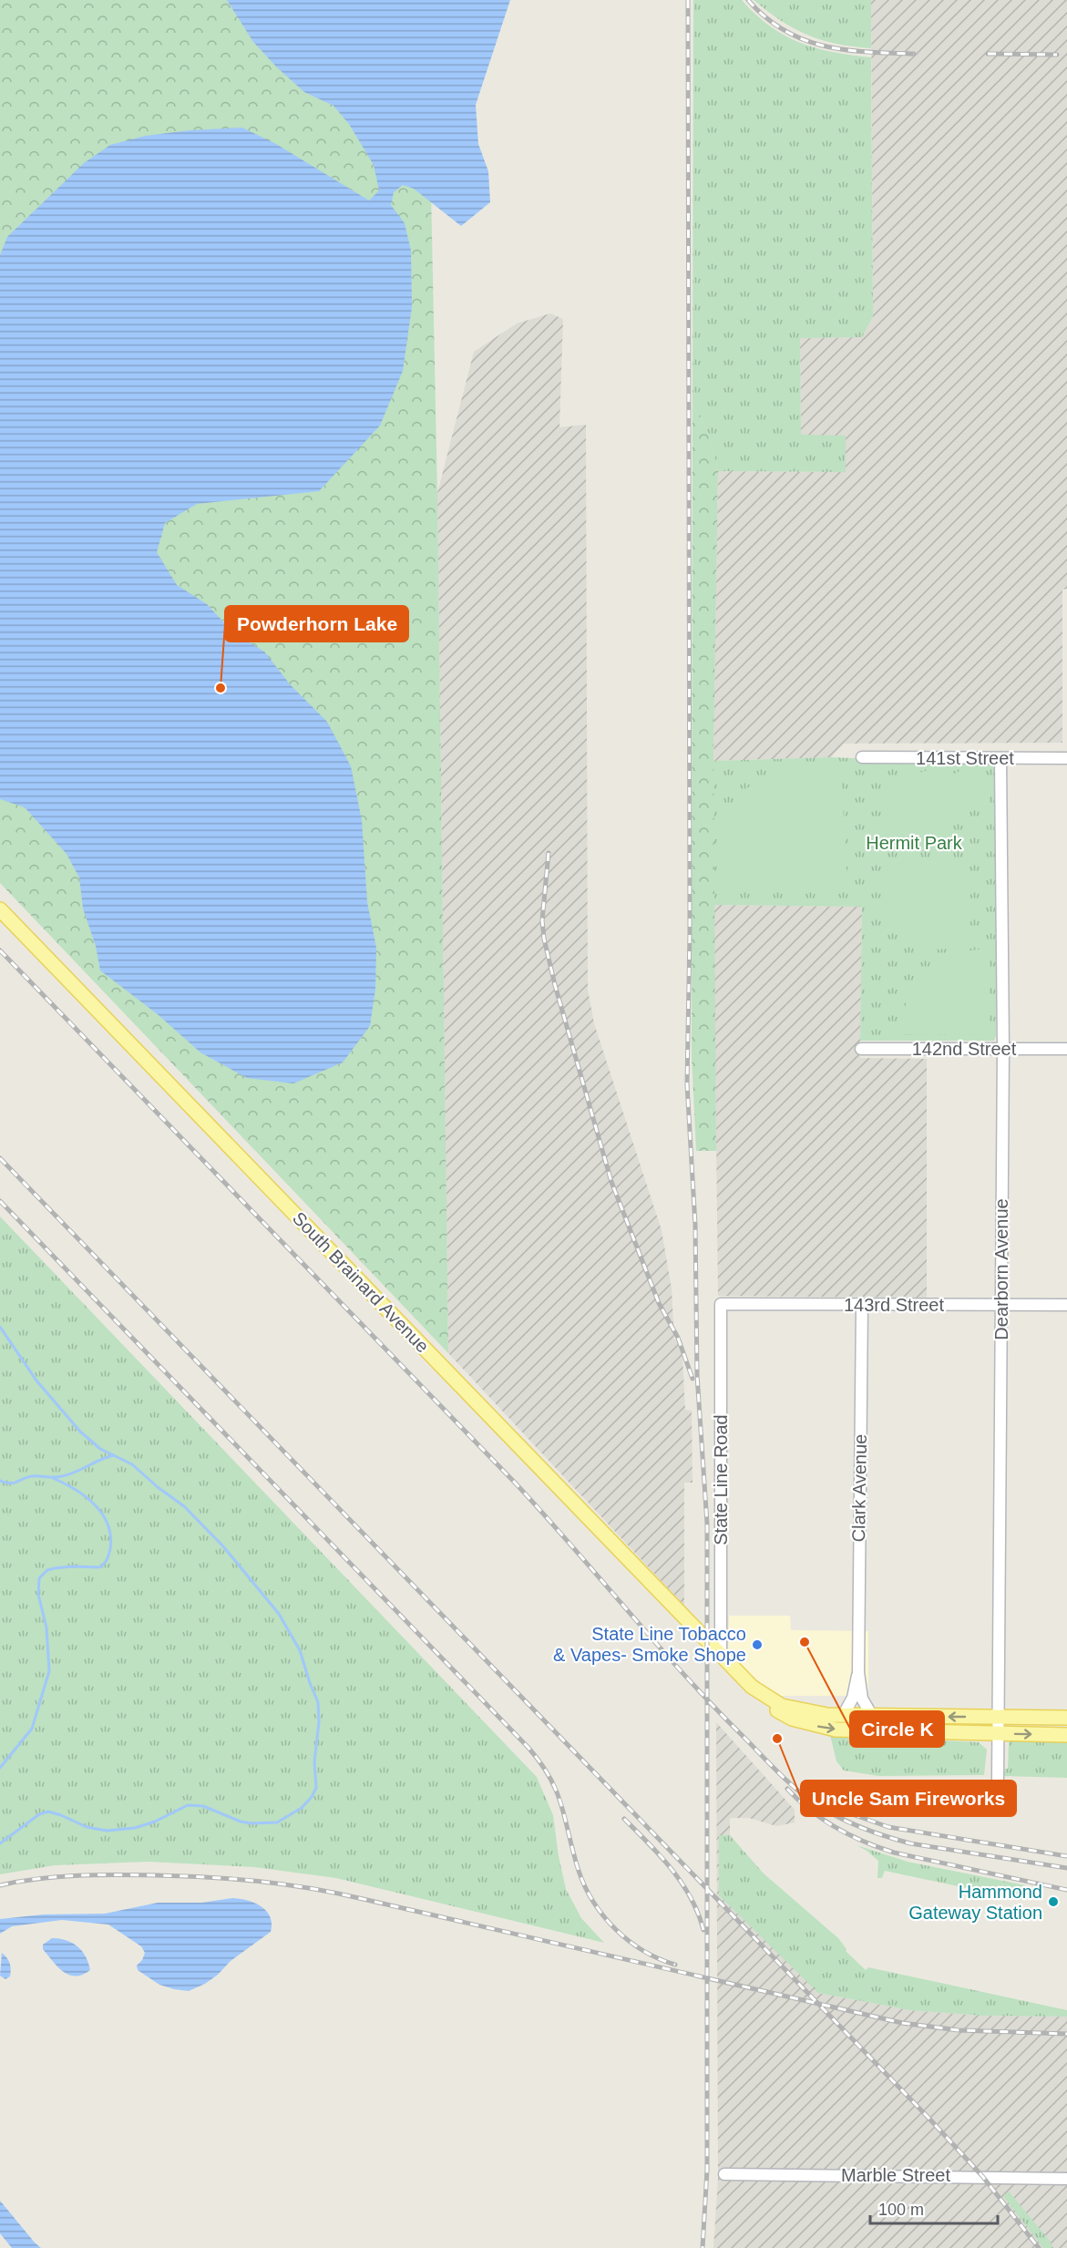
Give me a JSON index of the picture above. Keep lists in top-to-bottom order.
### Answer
{
  "streets": {
    "main road": ["South Brainard Avenue"],
    "street": [
      "141st Street",
      "142nd Street",
      "Dearborn Avenue",
      "143rd Street",
      "State Line Road",
      "Clark Avenue",
      "Marble Street"
    ]
  },
  "crossings": [
    ["141st Street", "Dearborn Avenue"],
    ["142nd Street", "Dearborn Avenue"],
    ["Dearborn Avenue", "South Brainard Avenue"],
    ["Dearborn Avenue", "143rd Street"],
    ["South Brainard Avenue", "State Line Road"],
    ["143rd Street", "State Line Road"],
    ["143rd Street", "Clark Avenue"]
  ],
  "parks": ["Hermit Park"],
  "places": [
    "Powderhorn Lake",
    "Circle K",
    "State Line Tobacco & Vapes- Smoke Shope",
    "Uncle Sam Fireworks",
    "Hammond Gateway Station"
  ],
  "scale_bar": "100 m"
}
